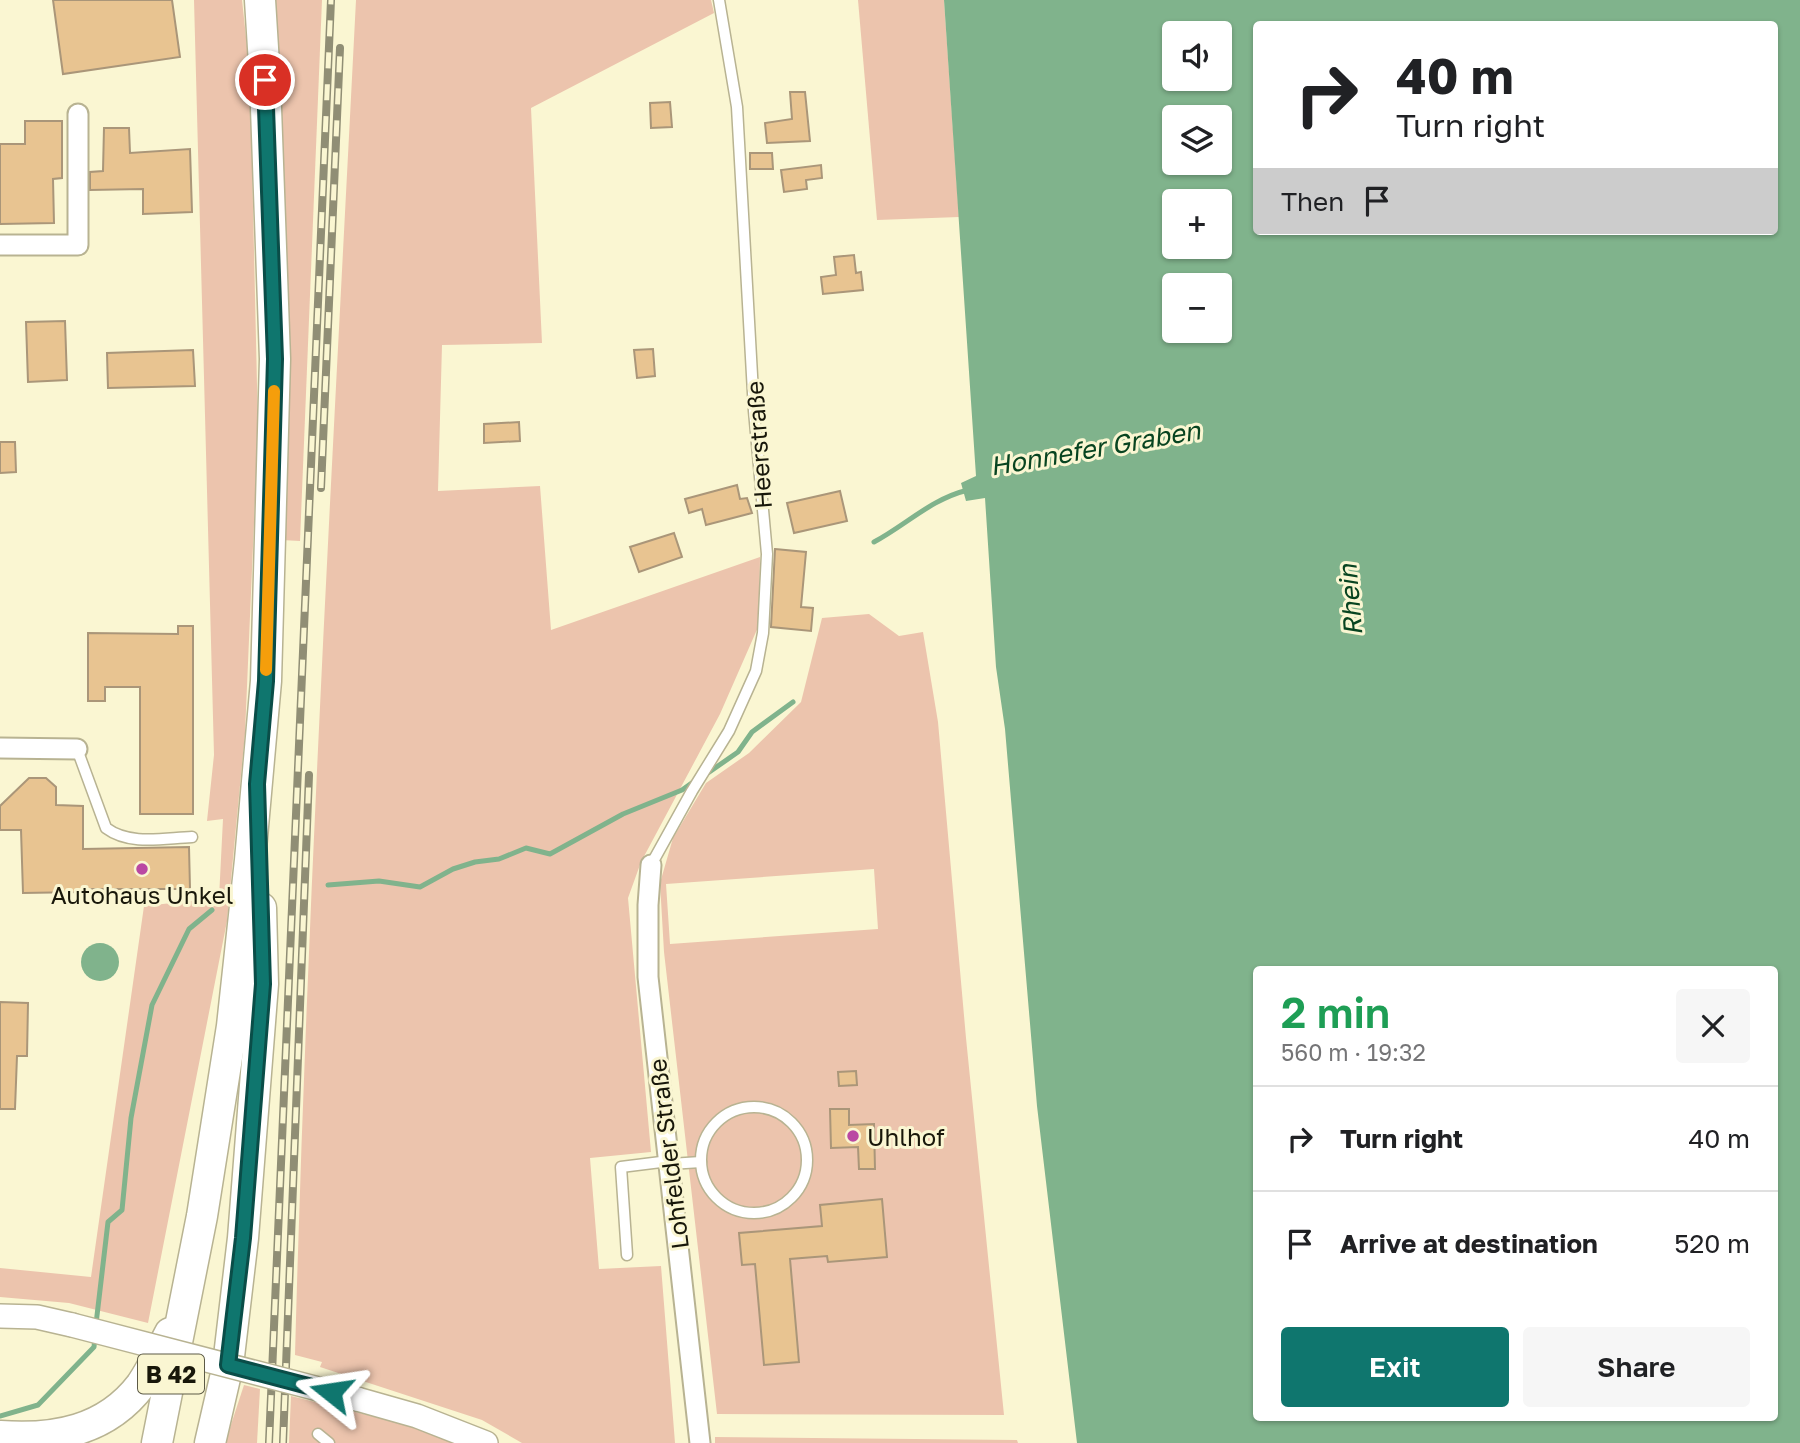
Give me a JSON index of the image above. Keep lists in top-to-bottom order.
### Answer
{
  "streets": {
    "main road": ["B 42"],
    "street": ["Lohfelder Straße"],
    "lane": ["Heerstraße"]
  },
  "crossings": [
    ["Heerstraße", "Lohfelder Straße"]
  ],
  "water": ["Honnefer Graben", "Rhein"],
  "places": ["Autohaus Unkel", "Uhlhof"],
  "page": {
    "map_buttons": ["+", "−"],
    "turn": ["40 m", "Turn right"],
    "then": "Then",
    "heading": ["2 min", "560 m · 19:32"],
    "list": [
      {
        "name": "Turn right",
        "value": "40 m"
      },
      {
        "name": "Arrive at destination",
        "value": "520 m"
      }
    ],
    "buttons": ["Exit", "Share"]
  }
}
